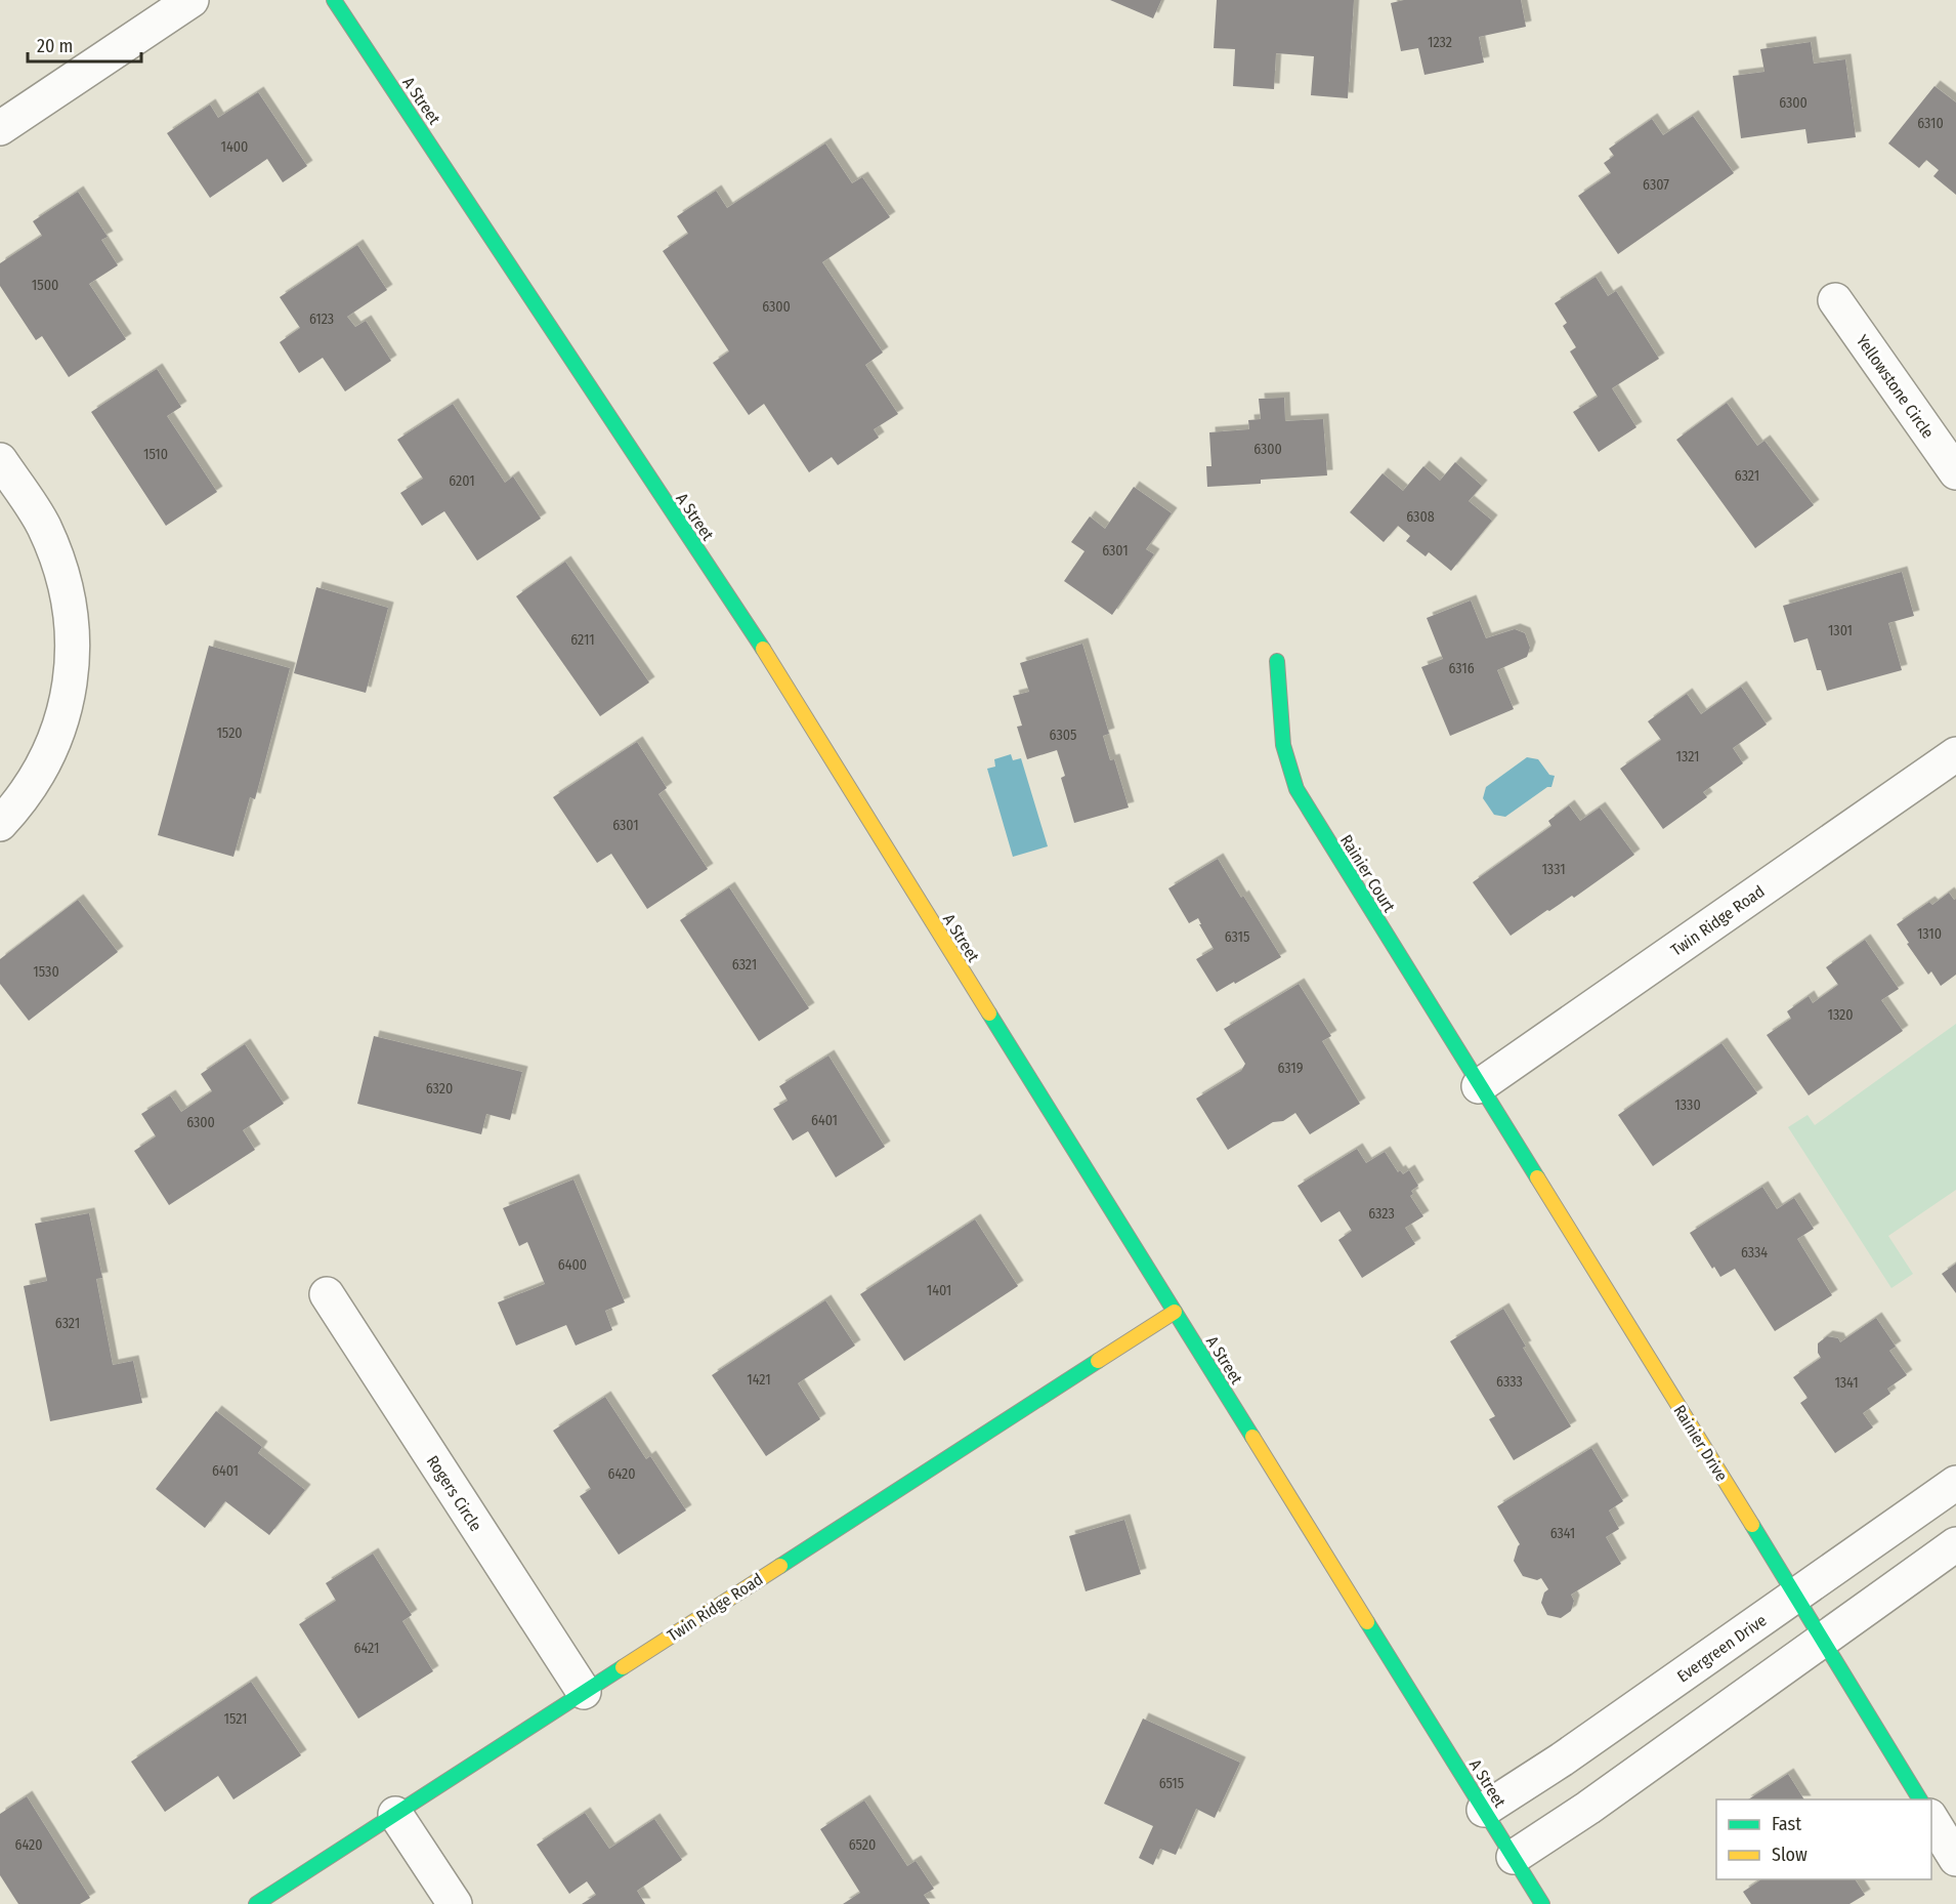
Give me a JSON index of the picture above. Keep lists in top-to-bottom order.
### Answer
{
  "streets": {
    "street": [
      "A Street",
      "Yellowstone Circle",
      "Rainier Court",
      "Twin Ridge Road",
      "Rainier Drive",
      "Rogers Circle",
      "Evergreen Drive"
    ]
  },
  "crossings": [
    ["A Street", "Twin Ridge Road"],
    ["A Street", "Evergreen Drive"],
    ["Rainier Court", "Twin Ridge Road"],
    ["Rainier Court", "Rainier Drive"],
    ["Twin Ridge Road", "Rainier Drive"],
    ["Twin Ridge Road", "Rogers Circle"],
    ["Rainier Drive", "Evergreen Drive"]
  ],
  "house_numbers": [
    "1232",
    "6300",
    "6310",
    "1400",
    "6307",
    "1500",
    "6300",
    "6123",
    "6300",
    "1510",
    "6321",
    "6201",
    "6308",
    "6301",
    "1301",
    "6211",
    "6316",
    "1520",
    "6305",
    "1321",
    "6301",
    "1331",
    "1310",
    "6315",
    "6321",
    "1530",
    "1320",
    "6319",
    "6320",
    "1330",
    "6401",
    "6300",
    "6323",
    "6334",
    "6400",
    "1401",
    "6321",
    "1421",
    "6333",
    "1341",
    "6401",
    "6420",
    "6341",
    "6421",
    "1521",
    "6515",
    "6420",
    "6520"
  ],
  "legend": ["Fast", "Slow"],
  "scale_bar": "20 m"
}
